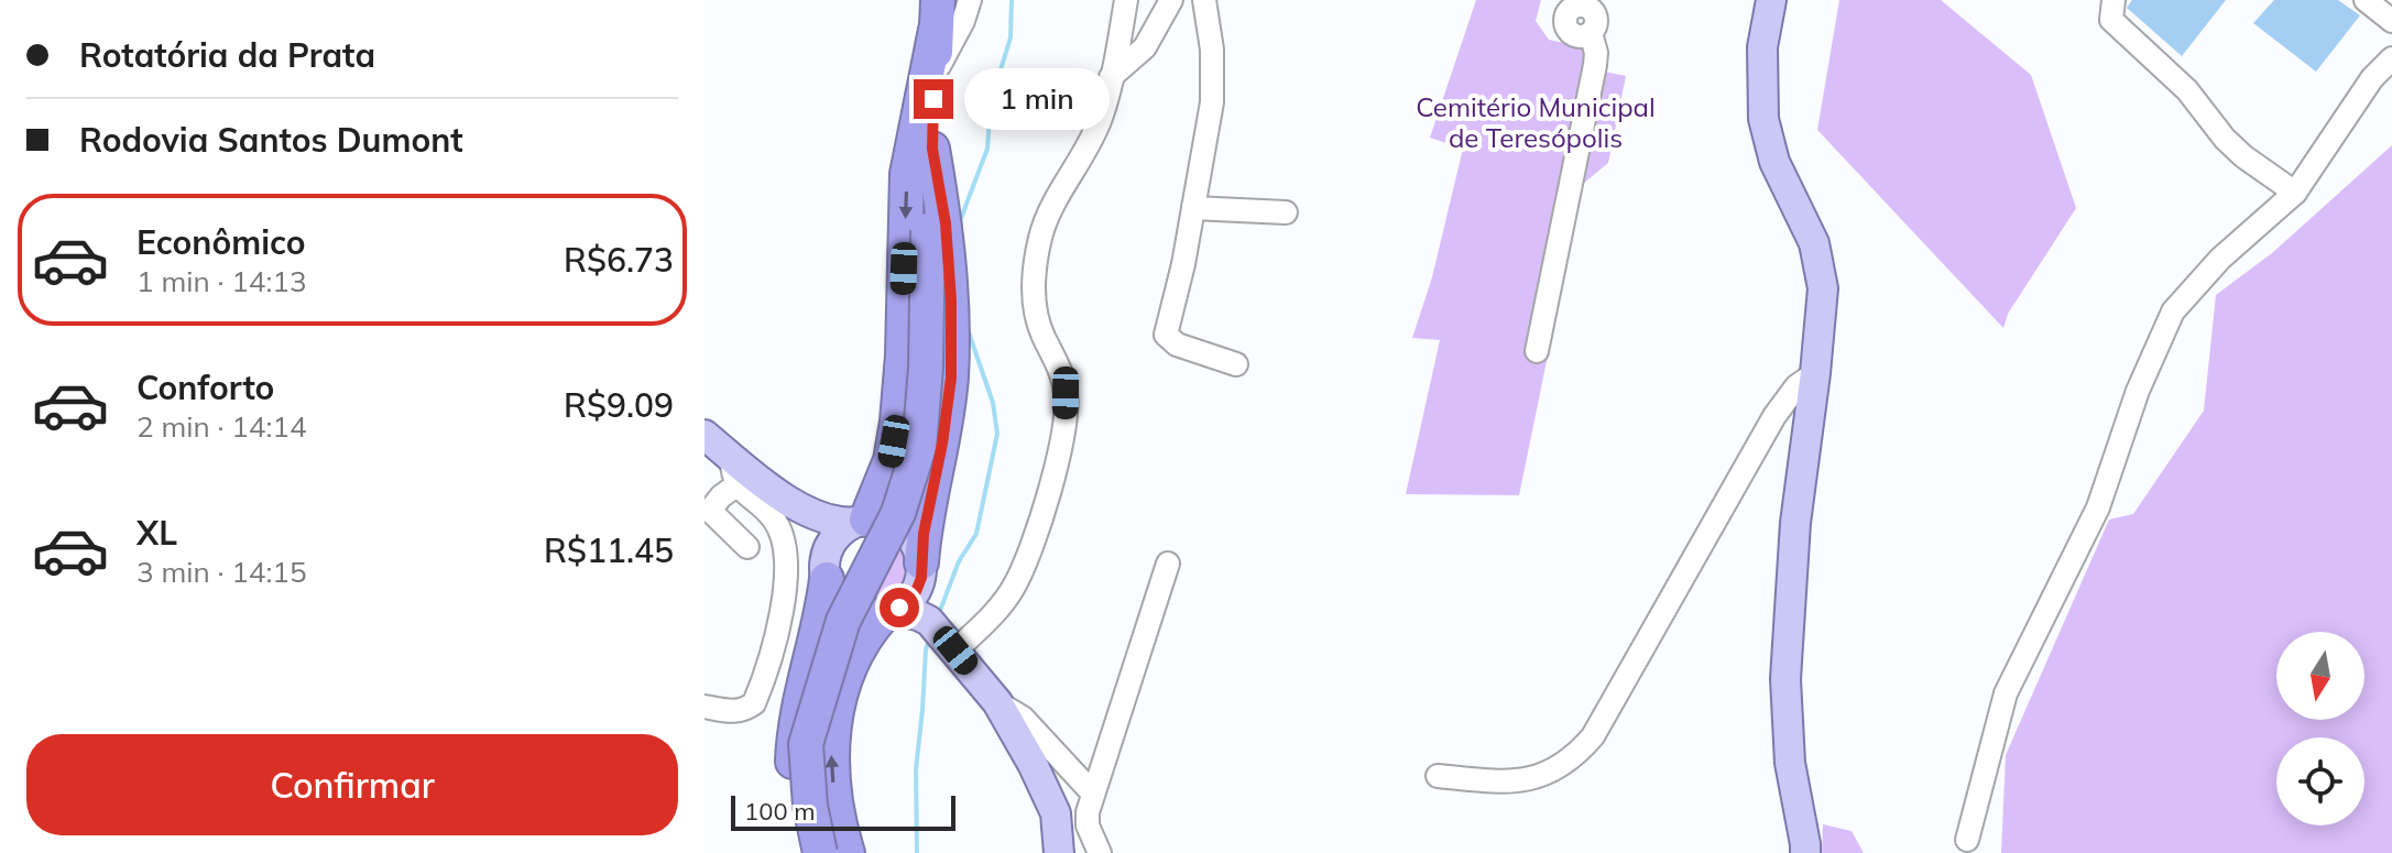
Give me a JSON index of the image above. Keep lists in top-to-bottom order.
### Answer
{
  "parks": ["Cemitério Municipal de Teresópolis"],
  "scale_bar": "100 m",
  "north": "bottom",
  "page": {
    "banner": ["Rotatória da Prata", "Rodovia Santos Dumont"],
    "bubble": "1 min",
    "list": [
      {
        "name": "Econômico",
        "note": "1 min · 14:13",
        "value": "R$6.73"
      },
      {
        "name": "Conforto",
        "note": "2 min · 14:14",
        "value": "R$9.09"
      },
      {
        "name": "XL",
        "note": "3 min · 14:15",
        "value": "R$11.45"
      }
    ],
    "buttons": "Confirmar",
    "scale": "100 m"
  }
}
